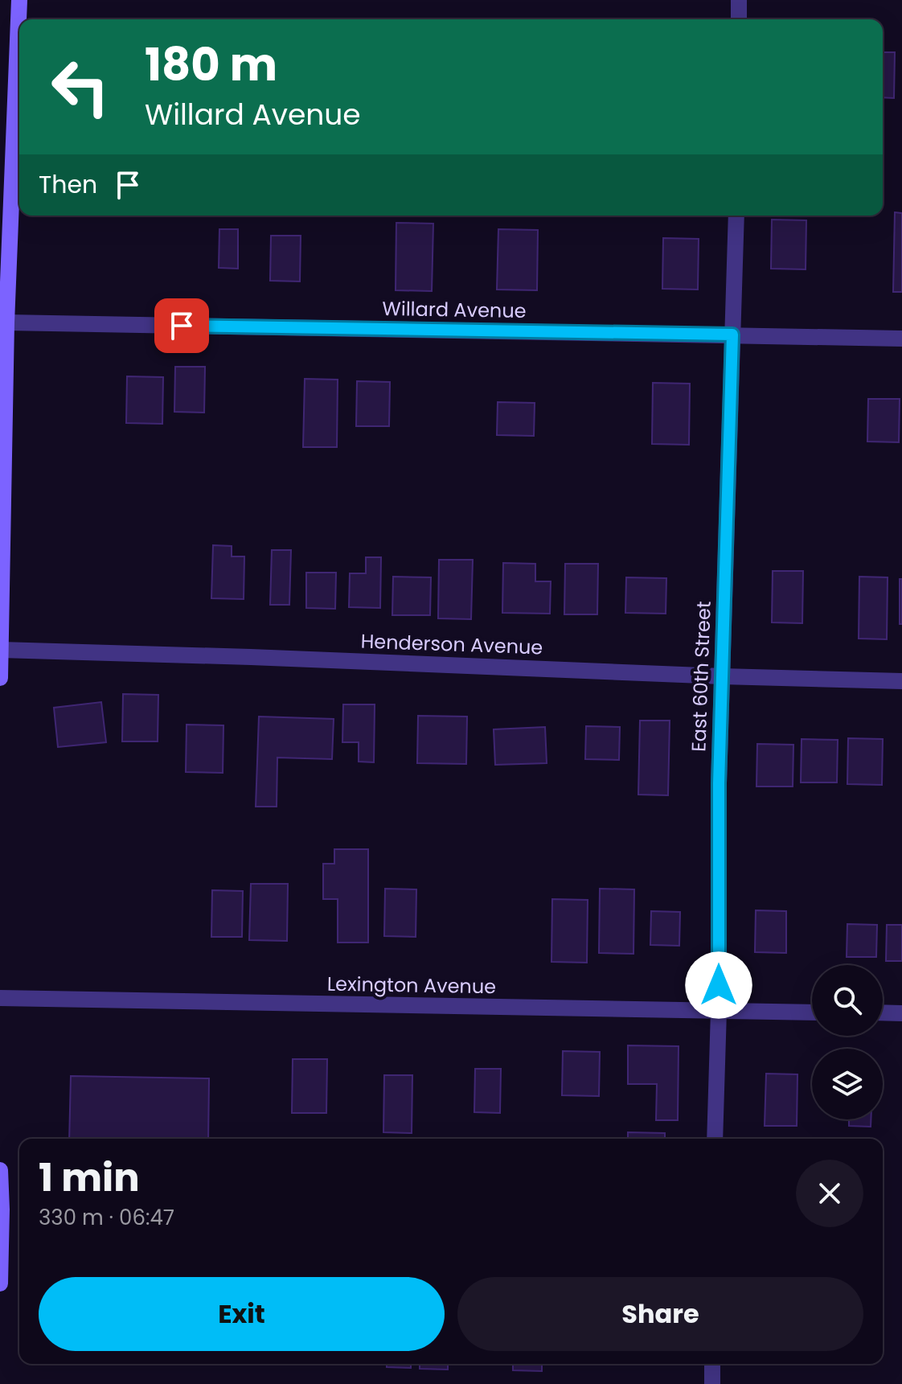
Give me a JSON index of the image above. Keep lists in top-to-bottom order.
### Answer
{
  "streets": {
    "street": [
      "Willard Avenue",
      "Henderson Avenue",
      "East 60th Street",
      "Lexington Avenue"
    ]
  },
  "crossings": [
    ["Willard Avenue", "East 60th Street"],
    ["Henderson Avenue", "East 60th Street"],
    ["East 60th Street", "Lexington Avenue"]
  ],
  "page": {
    "turn": ["180 m", "Willard Avenue"],
    "then": "Then",
    "heading": ["1 min", "330 m · 06:47"],
    "buttons": ["Exit", "Share"]
  }
}
